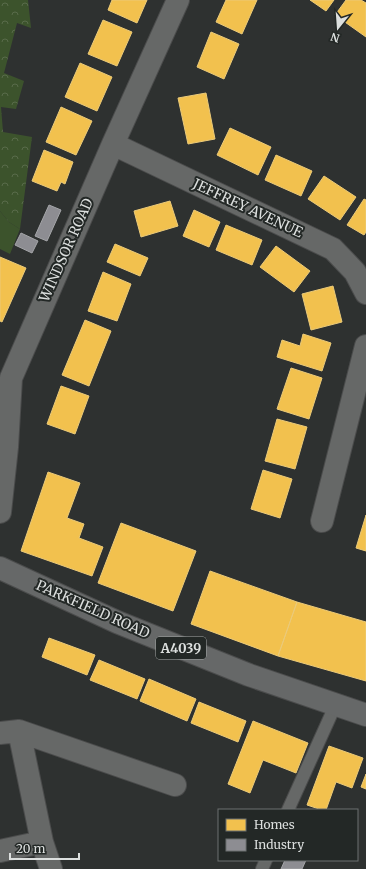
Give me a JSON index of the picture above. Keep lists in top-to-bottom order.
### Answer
{
  "streets": {
    "main road": ["PARKFIELD ROAD", "A4039"],
    "street": ["JEFFREY AVENUE", "WINDSOR ROAD"]
  },
  "crossings": [
    ["JEFFREY AVENUE", "WINDSOR ROAD"]
  ],
  "legend": ["Homes", "Industry"],
  "scale_bar": "20 m",
  "north": "bottom"
}
